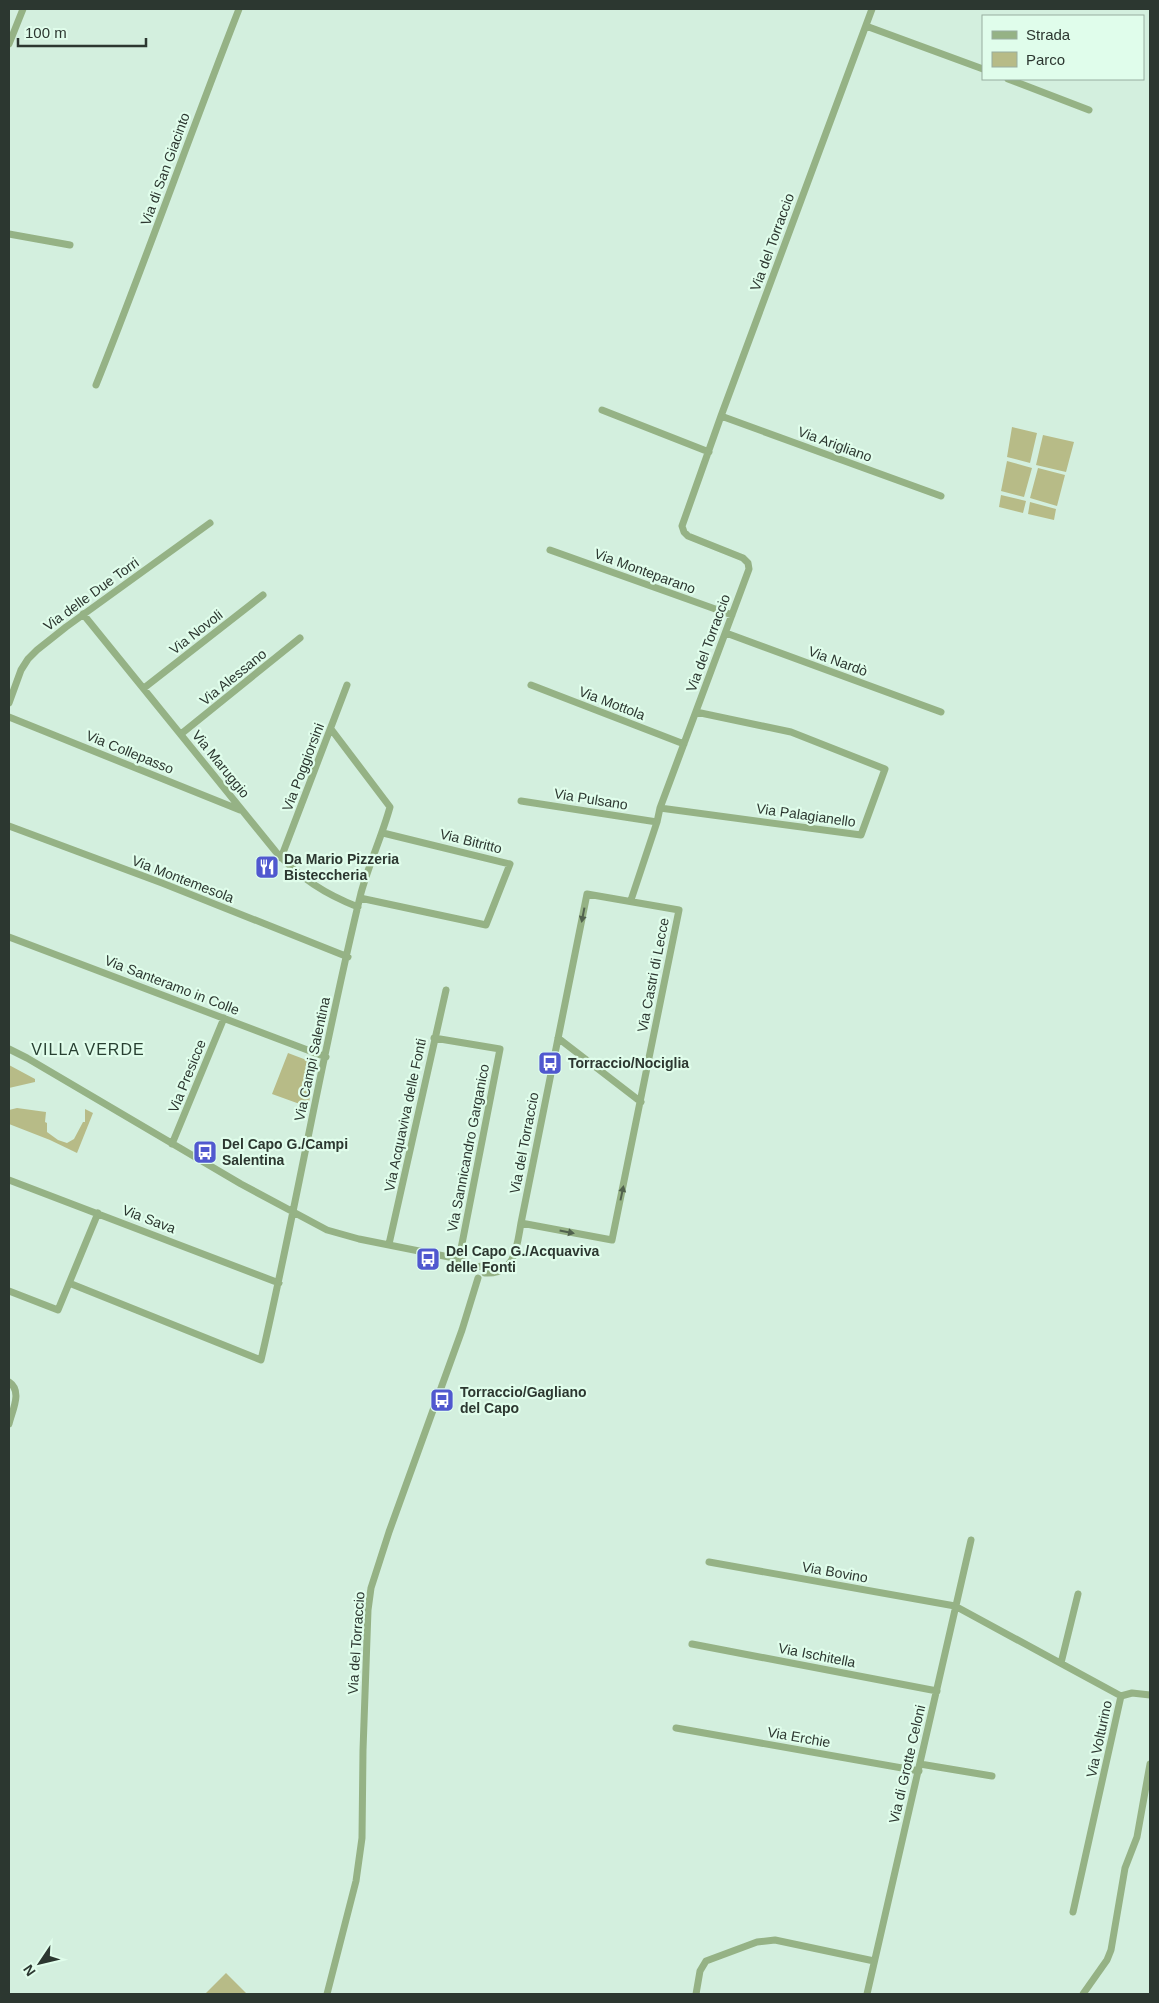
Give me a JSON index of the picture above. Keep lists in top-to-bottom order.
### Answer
{
  "streets": {
    "street": [
      "Via di San Giacinto",
      "Via del Torraccio",
      "Via Arigliano",
      "Via Monteparano",
      "Via delle Due Torri",
      "Via Novoli",
      "Via Nardò",
      "Via Alessano",
      "Via Mottola",
      "Via Collepasso",
      "Via Maruggio",
      "Via Poggiorsini",
      "Via Pulsano",
      "Via Palagianello",
      "Via Bitritto",
      "Via Montemesola",
      "Via Castri di Lecce",
      "Via Santeramo in Colle",
      "Via Campi Salentina",
      "Via Presicce",
      "Via Acquaviva delle Fonti",
      "Via Sannicandro Garganico",
      "Via Sava",
      "Via Bovino",
      "Via Ischitella",
      "Via Erchie",
      "Via Volturino",
      "Via di Grotte Celoni"
    ]
  },
  "crossings": [
    ["Via del Torraccio", "Via Arigliano"],
    ["Via del Torraccio", "Via Monteparano"],
    ["Via del Torraccio", "Via Nardò"],
    ["Via del Torraccio", "Via Mottola"],
    ["Via del Torraccio", "Via Pulsano"],
    ["Via del Torraccio", "Via Palagianello"],
    ["Via del Torraccio", "Via Castri di Lecce"],
    ["Via delle Due Torri", "Via Maruggio"],
    ["Via Novoli", "Via Maruggio"],
    ["Via Alessano", "Via Maruggio"],
    ["Via Collepasso", "Via Maruggio"],
    ["Via Maruggio", "Via Poggiorsini"],
    ["Via Maruggio", "Via Campi Salentina"],
    ["Via Poggiorsini", "Via Campi Salentina"],
    ["Via Bitritto", "Via Campi Salentina"],
    ["Via Montemesola", "Via Campi Salentina"],
    ["Via Santeramo in Colle", "Via Campi Salentina"],
    ["Via Santeramo in Colle", "Via Presicce"],
    ["Via Campi Salentina", "Via Sava"],
    ["Via Acquaviva delle Fonti", "Via Sannicandro Garganico"],
    ["Via Bovino", "Via Volturino"],
    ["Via Bovino", "Via di Grotte Celoni"],
    ["Via Ischitella", "Via di Grotte Celoni"],
    ["Via Erchie", "Via di Grotte Celoni"],
    ["Via Volturino", "Via di Grotte Celoni"]
  ],
  "districts": ["VILLA VERDE"],
  "places": {
    "restaurant": ["Da Mario Pizzeria Bisteccheria"],
    "bus stop": [
      "Torraccio/Nociglia",
      "Del Capo G./Campi Salentina",
      "Del Capo G./Acquaviva delle Fonti",
      "Torraccio/Gagliano del Capo"
    ]
  },
  "legend": ["Strada", "Parco"],
  "scale_bar": "100 m",
  "north": "bottom left"
}
